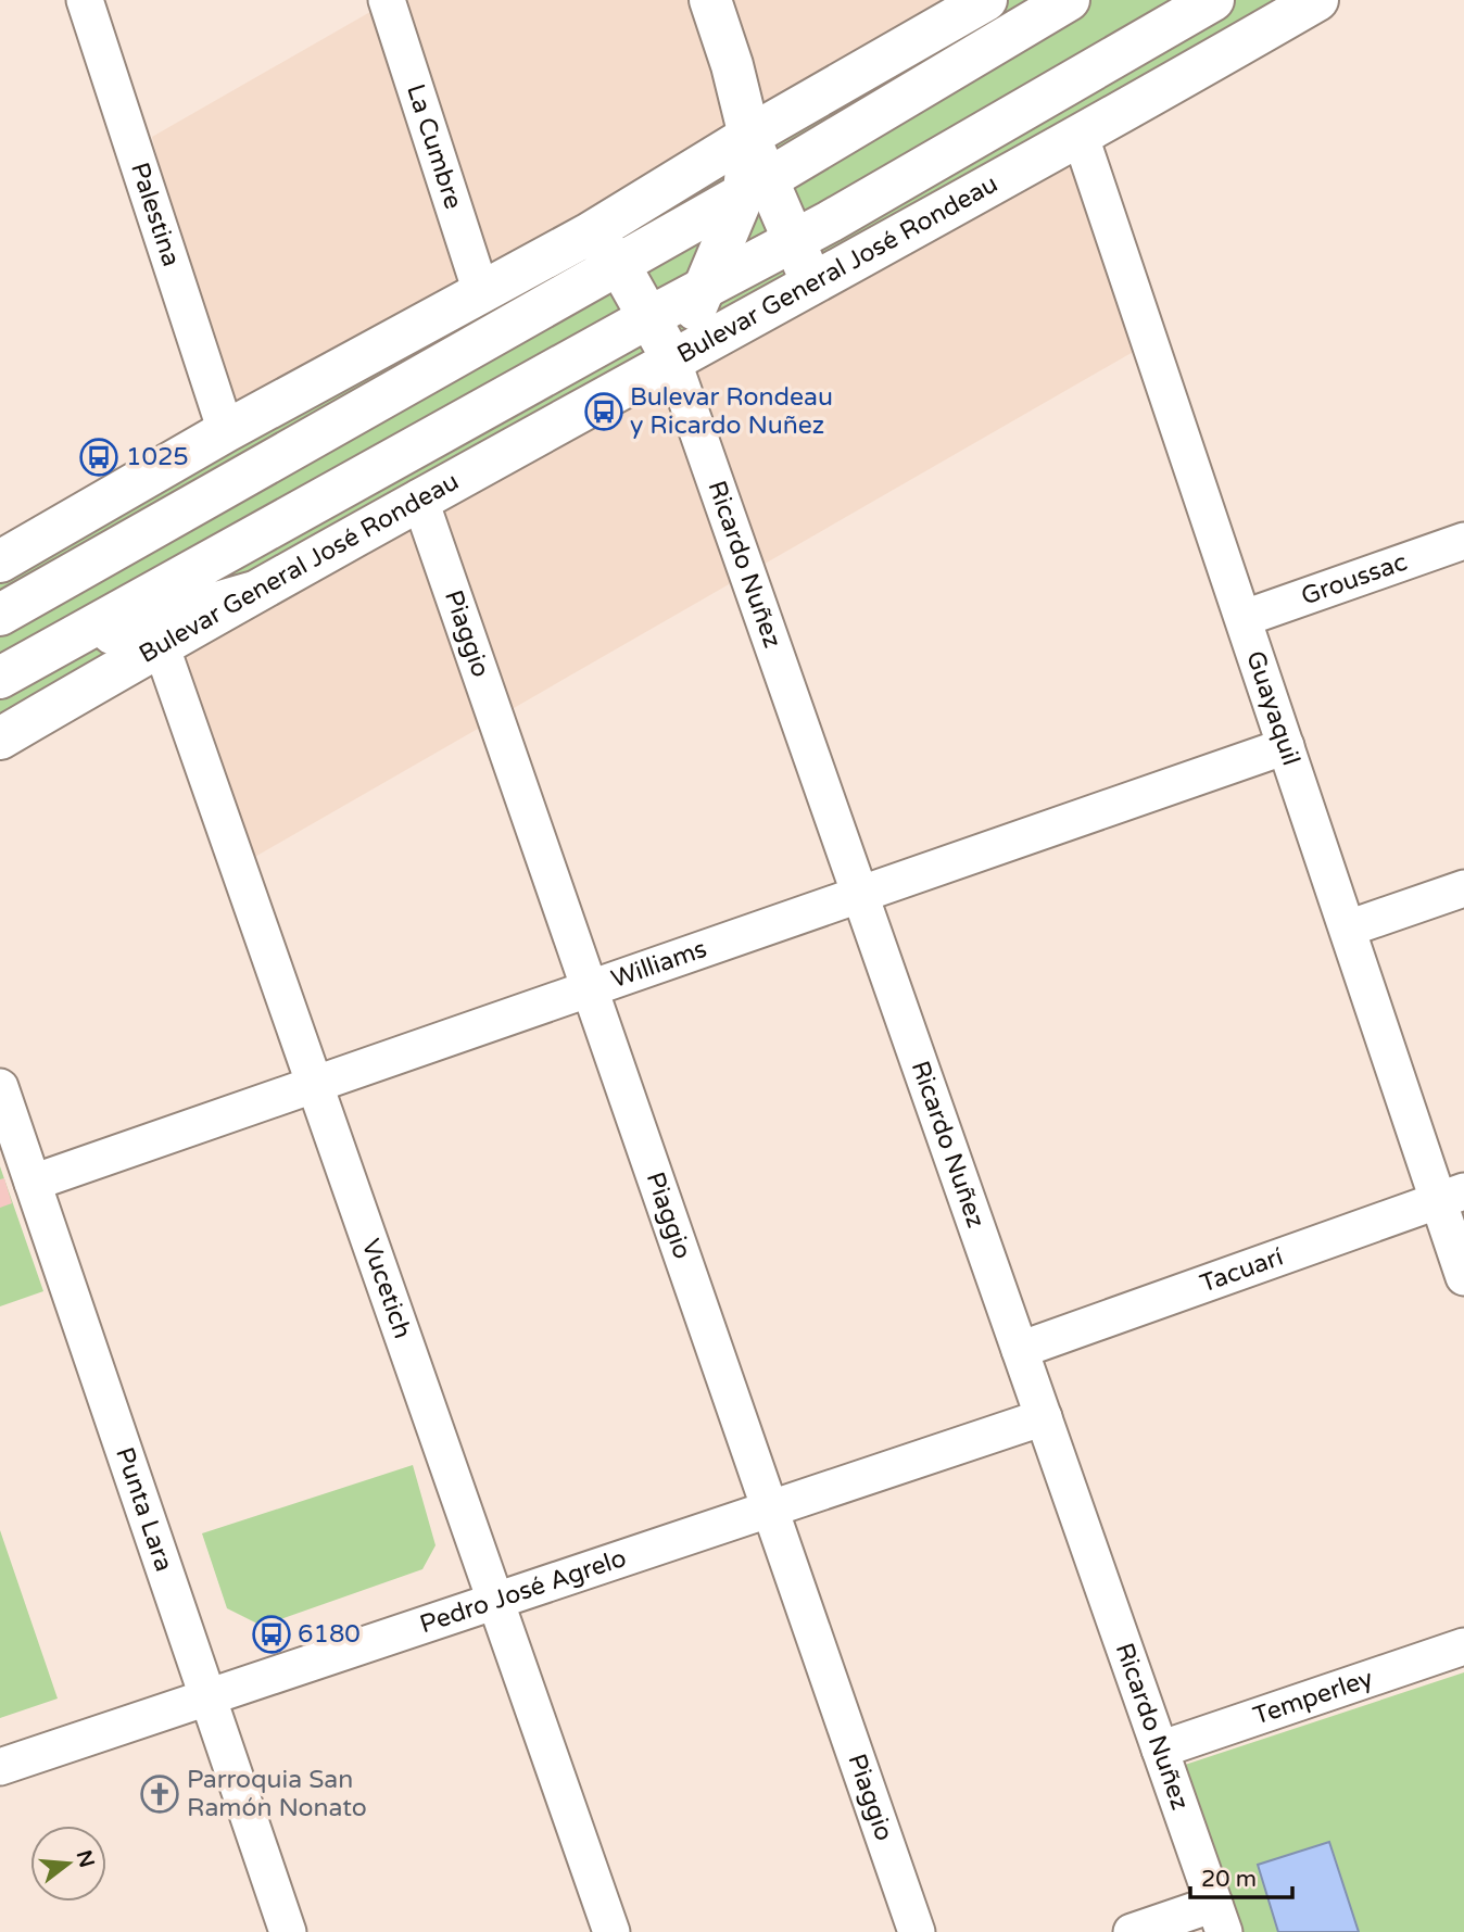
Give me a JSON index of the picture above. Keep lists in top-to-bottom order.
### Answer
{
  "streets": {
    "main road": ["Bulevar General José Rondeau"],
    "street": [
      "La Cumbre",
      "Palestina",
      "Ricardo Nuñez",
      "Groussac",
      "Piaggio",
      "Guayaquil",
      "Williams",
      "Tacuarí",
      "Vucetich",
      "Punta Lara",
      "Pedro José Agrelo",
      "Temperley"
    ]
  },
  "crossings": [
    ["Bulevar General José Rondeau", "Ricardo Nuñez"],
    ["Bulevar General José Rondeau", "Piaggio"],
    ["Bulevar General José Rondeau", "Guayaquil"],
    ["Bulevar General José Rondeau", "Vucetich"],
    ["Ricardo Nuñez", "Williams"],
    ["Ricardo Nuñez", "Tacuarí"],
    ["Ricardo Nuñez", "Pedro José Agrelo"],
    ["Ricardo Nuñez", "Temperley"],
    ["Groussac", "Guayaquil"],
    ["Piaggio", "Williams"],
    ["Piaggio", "Pedro José Agrelo"],
    ["Guayaquil", "Williams"],
    ["Guayaquil", "Tacuarí"],
    ["Williams", "Vucetich"],
    ["Williams", "Punta Lara"],
    ["Vucetich", "Pedro José Agrelo"],
    ["Punta Lara", "Pedro José Agrelo"]
  ],
  "places": {
    "bus stop": ["Bulevar Rondeau y Ricardo Nuñez", "1025", "6180"],
    "church": ["Parroquia San Ramón Nonato"]
  },
  "scale_bar": "20 m",
  "north": "right"
}
